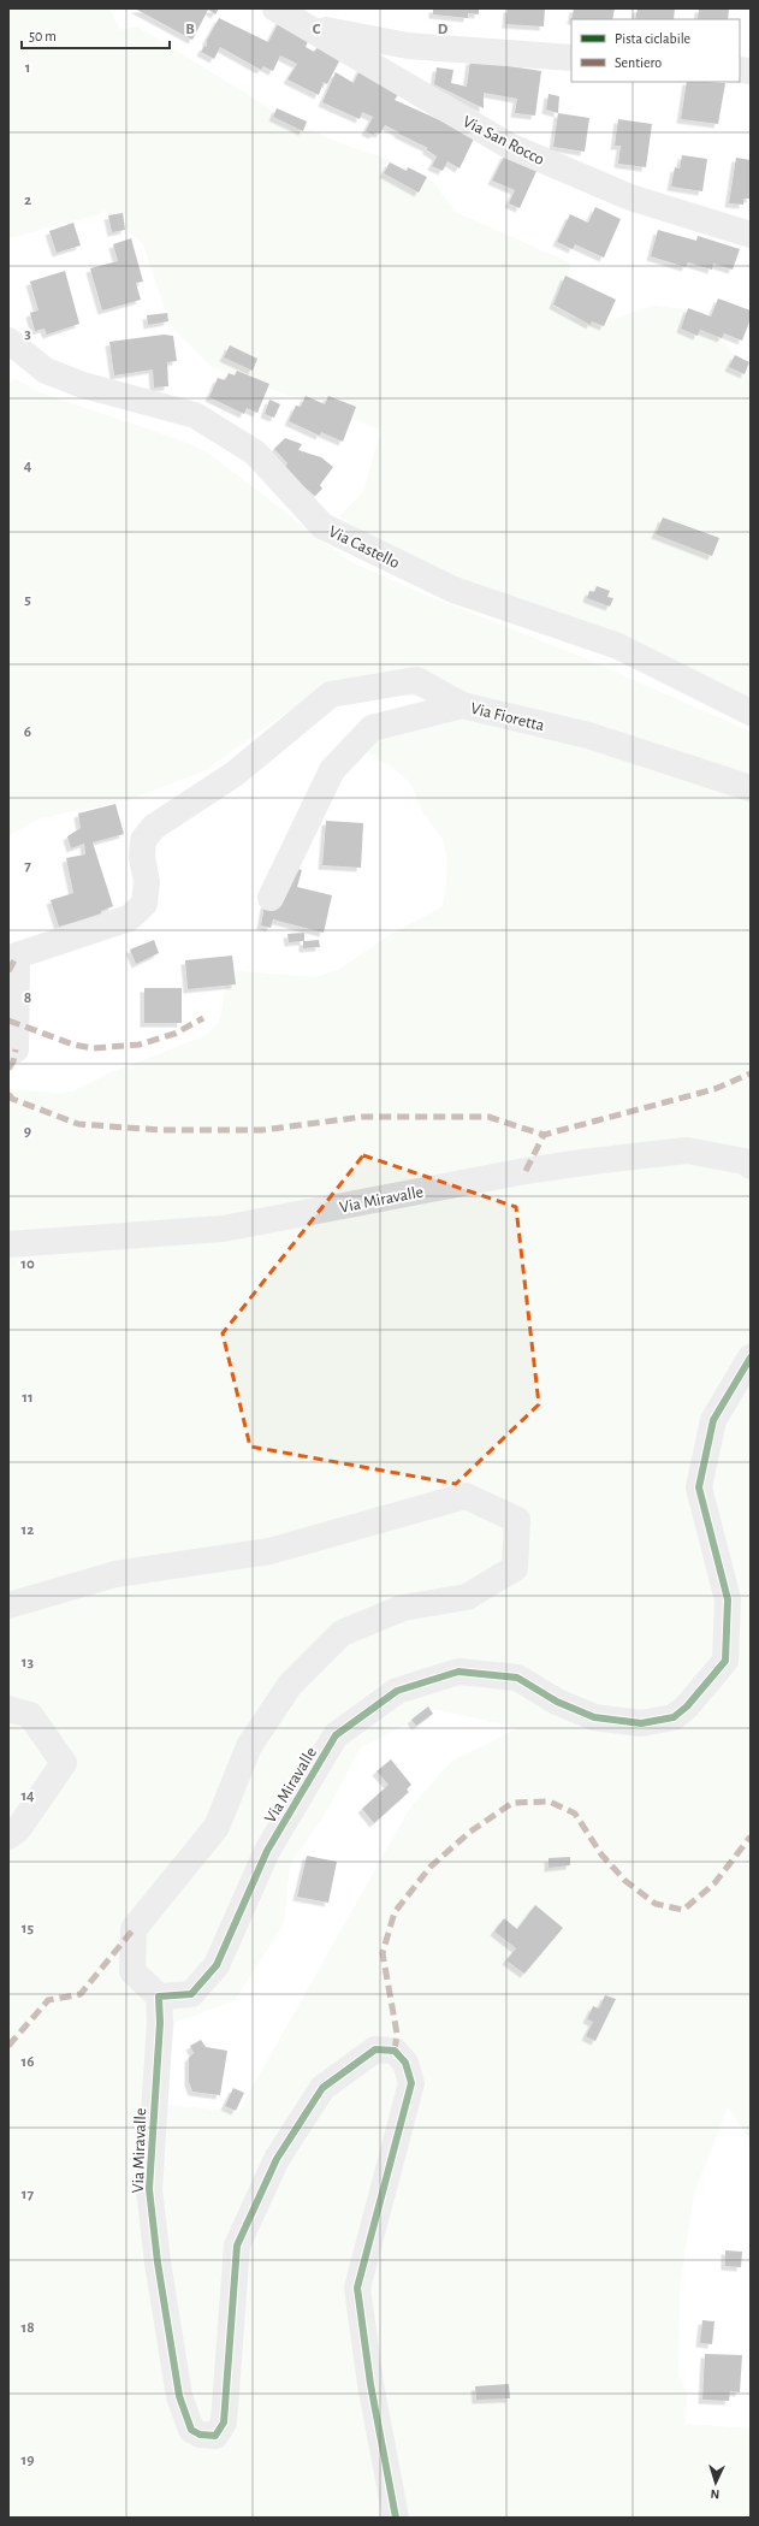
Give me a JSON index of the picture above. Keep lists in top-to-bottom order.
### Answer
{
  "streets": {
    "street": [
      "Via San Rocco",
      "Via Castello",
      "Via Fioretta",
      "Via Miravalle"
    ]
  },
  "legend": ["Pista ciclabile", "Sentiero"],
  "scale_bar": "50 m",
  "north": "bottom",
  "grid": {
    "columns": ["B", "C", "D"],
    "rows": [
      "1",
      "2",
      "3",
      "4",
      "5",
      "6",
      "7",
      "8",
      "9",
      "10",
      "11",
      "12",
      "13",
      "14",
      "15",
      "16",
      "17",
      "18",
      "19"
    ]
  }
}
